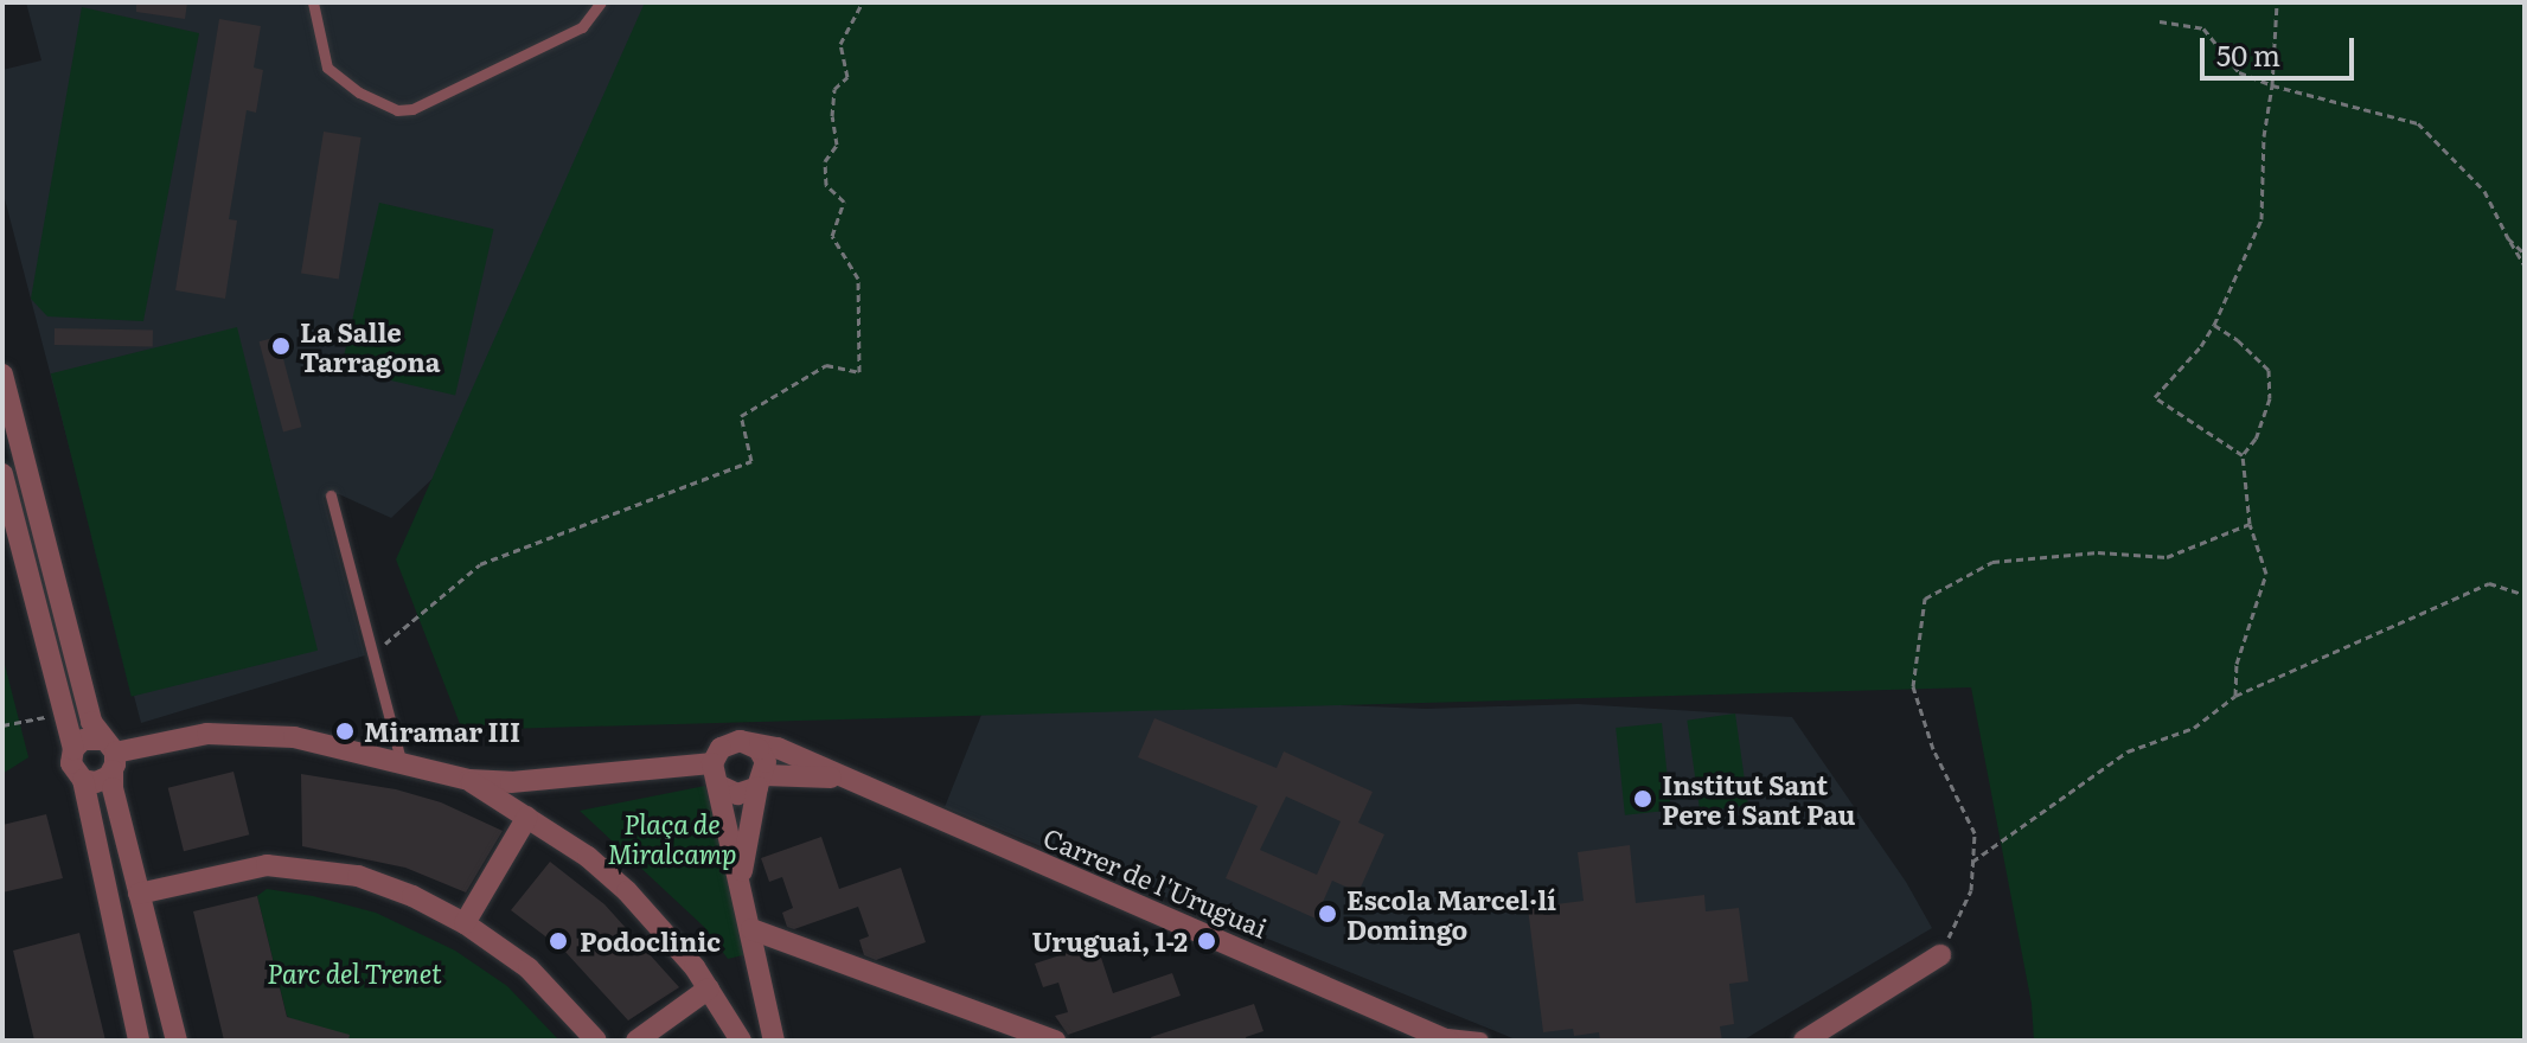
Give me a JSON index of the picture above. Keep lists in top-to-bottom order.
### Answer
{
  "streets": {
    "street": ["Carrer de l'Uruguai"]
  },
  "parks": ["Plaça de Miralcamp", "Parc del Trenet"],
  "places": [
    "La Salle Tarragona",
    "Miramar III",
    "Institut Sant Pere i Sant Pau",
    "Escola Marcel·lí Domingo",
    "Podoclinic",
    "Uruguai, 1-2"
  ],
  "scale_bar": "50 m"
}
